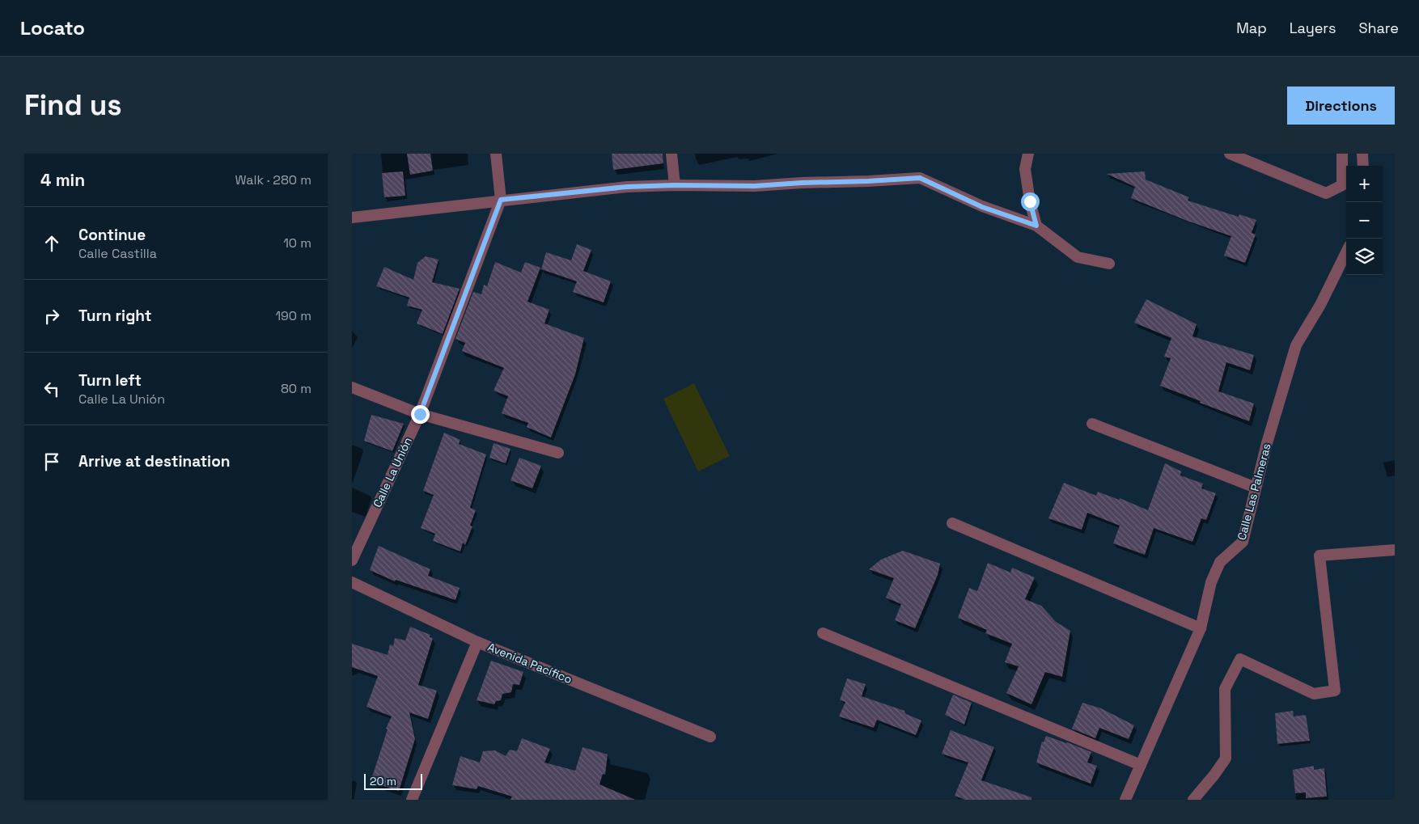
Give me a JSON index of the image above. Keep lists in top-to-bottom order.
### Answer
{
  "streets": {
    "street": ["Calle La Unión", "Calle Las Palmeras", "Avenida Pacífico"]
  },
  "scale_bar": "20 m",
  "page": {
    "header": "Locato",
    "nav": ["Map", "Layers", "Share"],
    "buttons": "Directions",
    "title": "Find us",
    "heading": ["4 min", "Walk · 280 m"],
    "map_buttons": ["+", "−"],
    "list": [
      ["Continue", "Calle Castilla", "10 m"],
      ["Turn right", "190 m"],
      ["Turn left", "Calle La Unión", "80 m"],
      "Arrive at destination"
    ],
    "scale": "20 m"
  }
}
